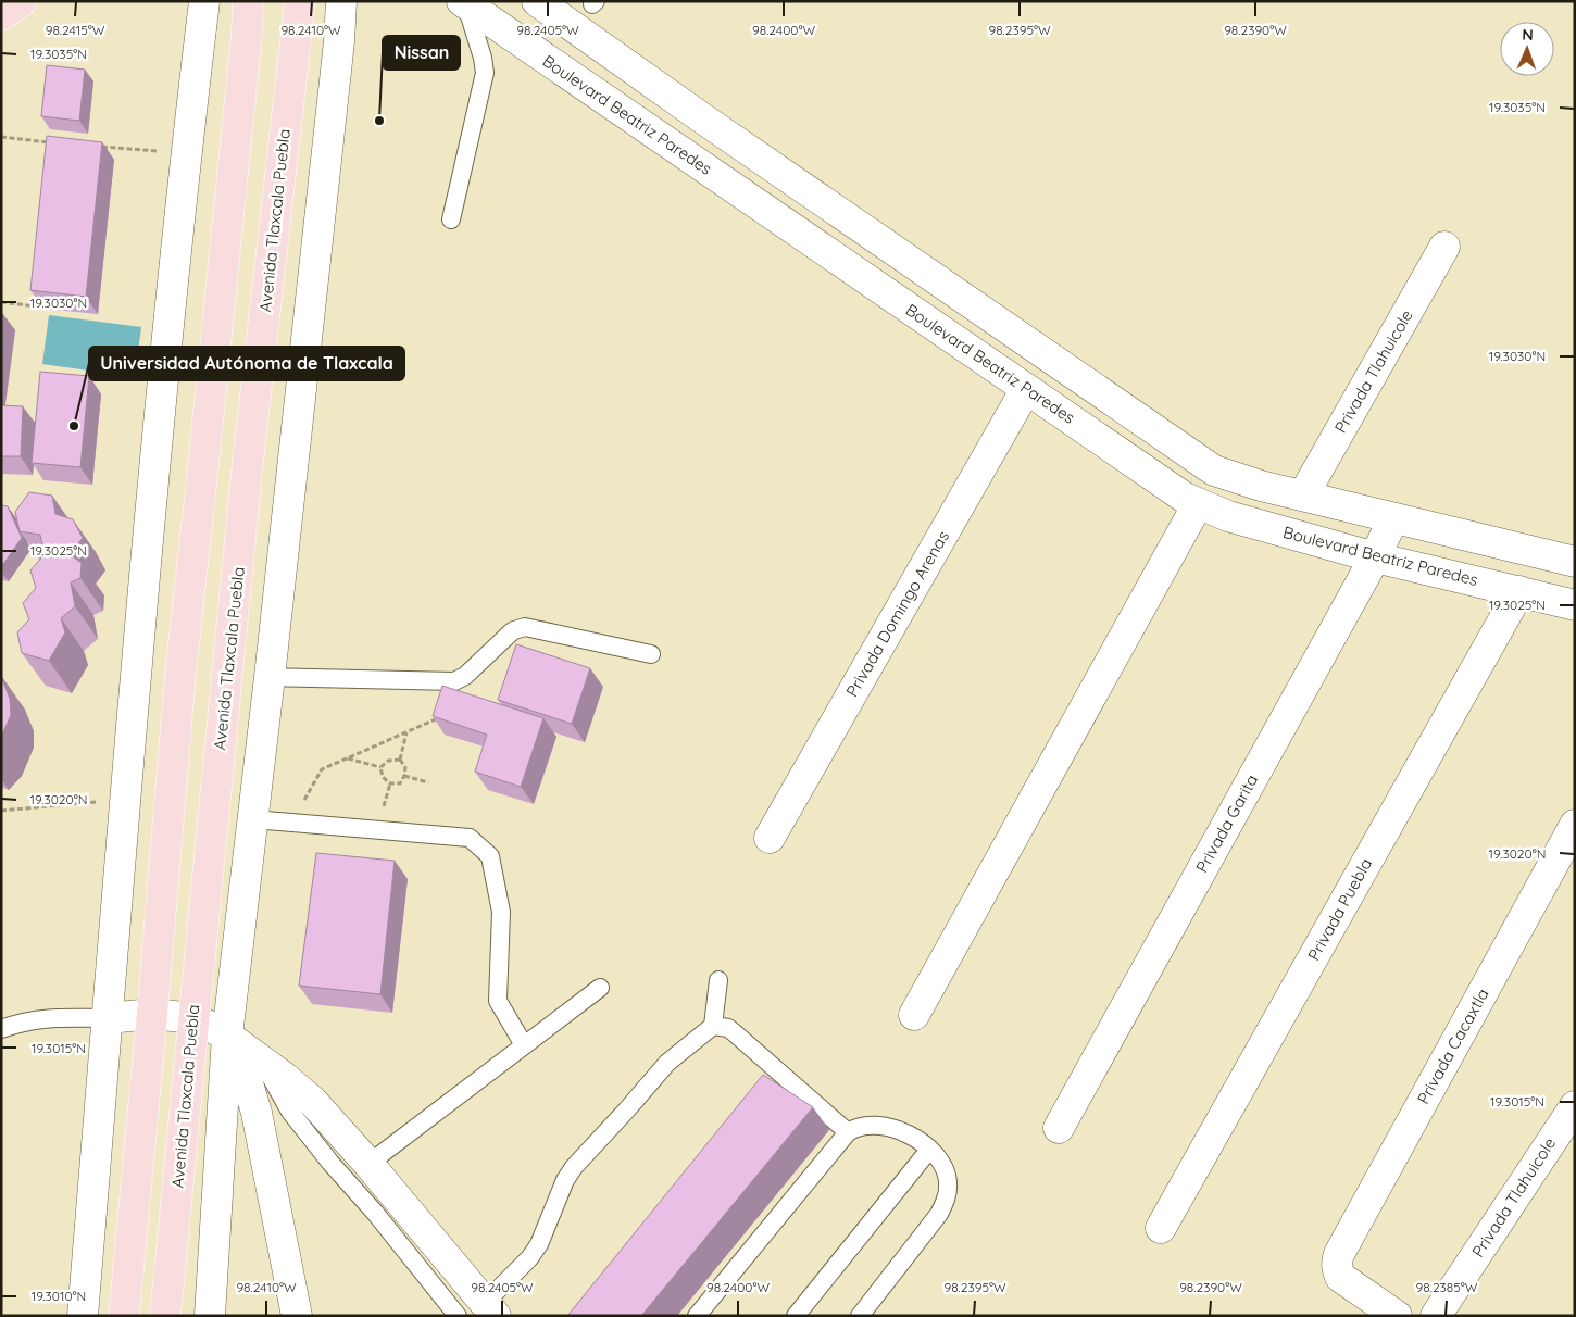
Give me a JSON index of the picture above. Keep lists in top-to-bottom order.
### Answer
{
  "streets": {
    "main road": ["Avenida Tlaxcala Puebla"],
    "street": [
      "Boulevard Beatriz Paredes",
      "Privada Tlahuicole",
      "Privada Domingo Arenas",
      "Privada Garita",
      "Privada Puebla",
      "Privada Cacaxtla"
    ]
  },
  "crossings": [
    ["Boulevard Beatriz Paredes", "Privada Domingo Arenas"],
    ["Boulevard Beatriz Paredes", "Privada Garita"],
    ["Boulevard Beatriz Paredes", "Privada Puebla"]
  ],
  "places": ["Nissan", "Universidad Autónoma de Tlaxcala"],
  "north": "top",
  "coordinates": [
    "98.2415°W",
    "98.2410°W",
    "98.2405°W",
    "98.2400°W",
    "98.2395°W",
    "98.2390°W",
    "19.3035°N",
    "19.3030°N",
    "19.3025°N",
    "19.3020°N",
    "19.3015°N",
    "98.2385°W",
    "19.3010°N"
  ]
}
